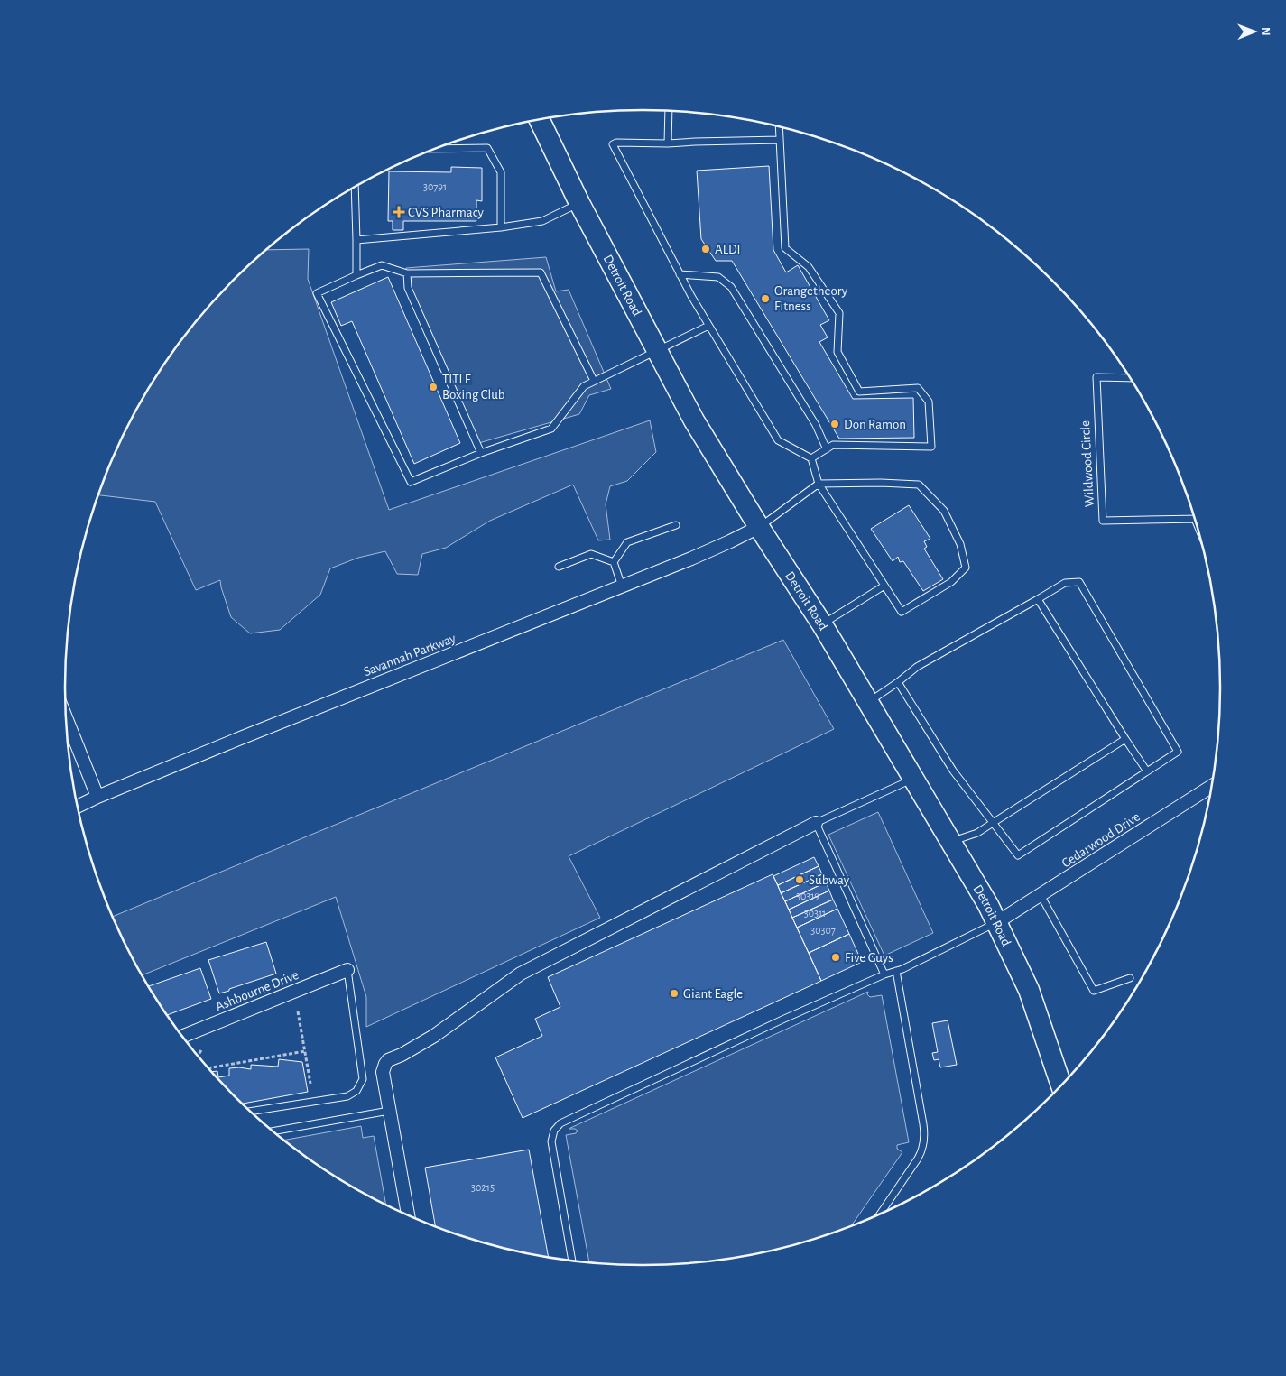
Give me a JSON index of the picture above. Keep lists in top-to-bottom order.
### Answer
{
  "streets": {
    "main road": ["Detroit Road"],
    "street": ["Savannah Parkway", "Cedarwood Drive", "Ashbourne Drive"],
    "lane": ["Wildwood Circle"]
  },
  "crossings": [
    ["Detroit Road", "Savannah Parkway"],
    ["Detroit Road", "Cedarwood Drive"]
  ],
  "places": {
    "health": ["CVS Pharmacy"],
    "other": [
      "ALDI",
      "Orangetheory Fitness",
      "TITLE Boxing Club",
      "Don Ramon",
      "Subway",
      "Five Guys",
      "Giant Eagle"
    ]
  },
  "house_numbers": [
    "30791",
    "30319",
    "30311",
    "30307",
    "30215"
  ],
  "north": "right"
}
